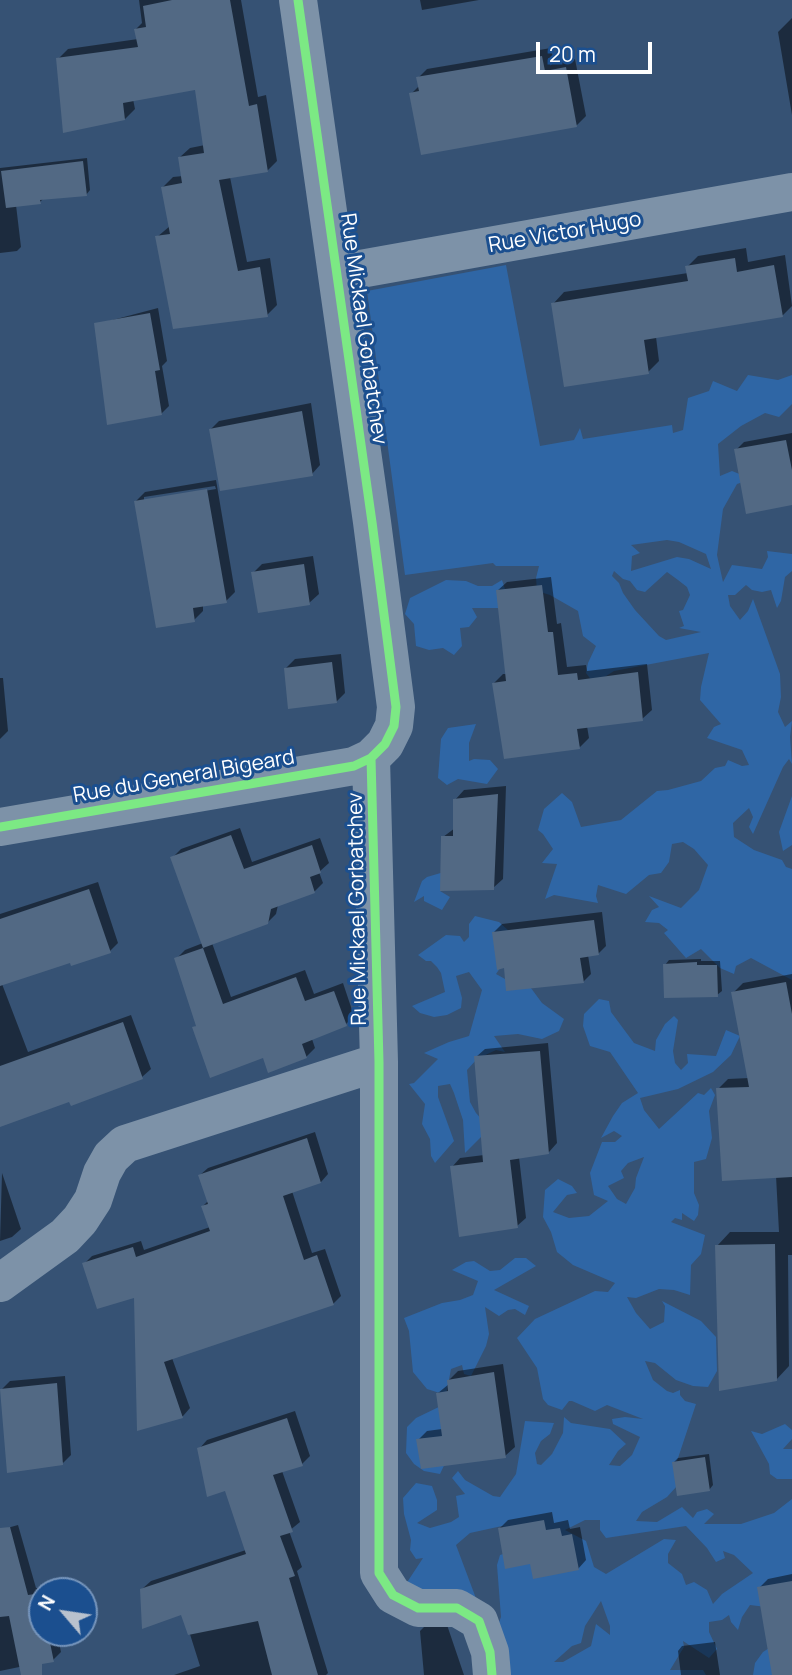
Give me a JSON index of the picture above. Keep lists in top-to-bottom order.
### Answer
{
  "streets": {
    "street": ["Rue Victor Hugo", "Rue Mickael Gorbatchev", "Rue du General Bigeard"]
  },
  "crossings": [
    ["Rue Victor Hugo", "Rue Mickael Gorbatchev"],
    ["Rue Mickael Gorbatchev", "Rue du General Bigeard"]
  ],
  "scale_bar": "20 m",
  "north": "top left"
}
